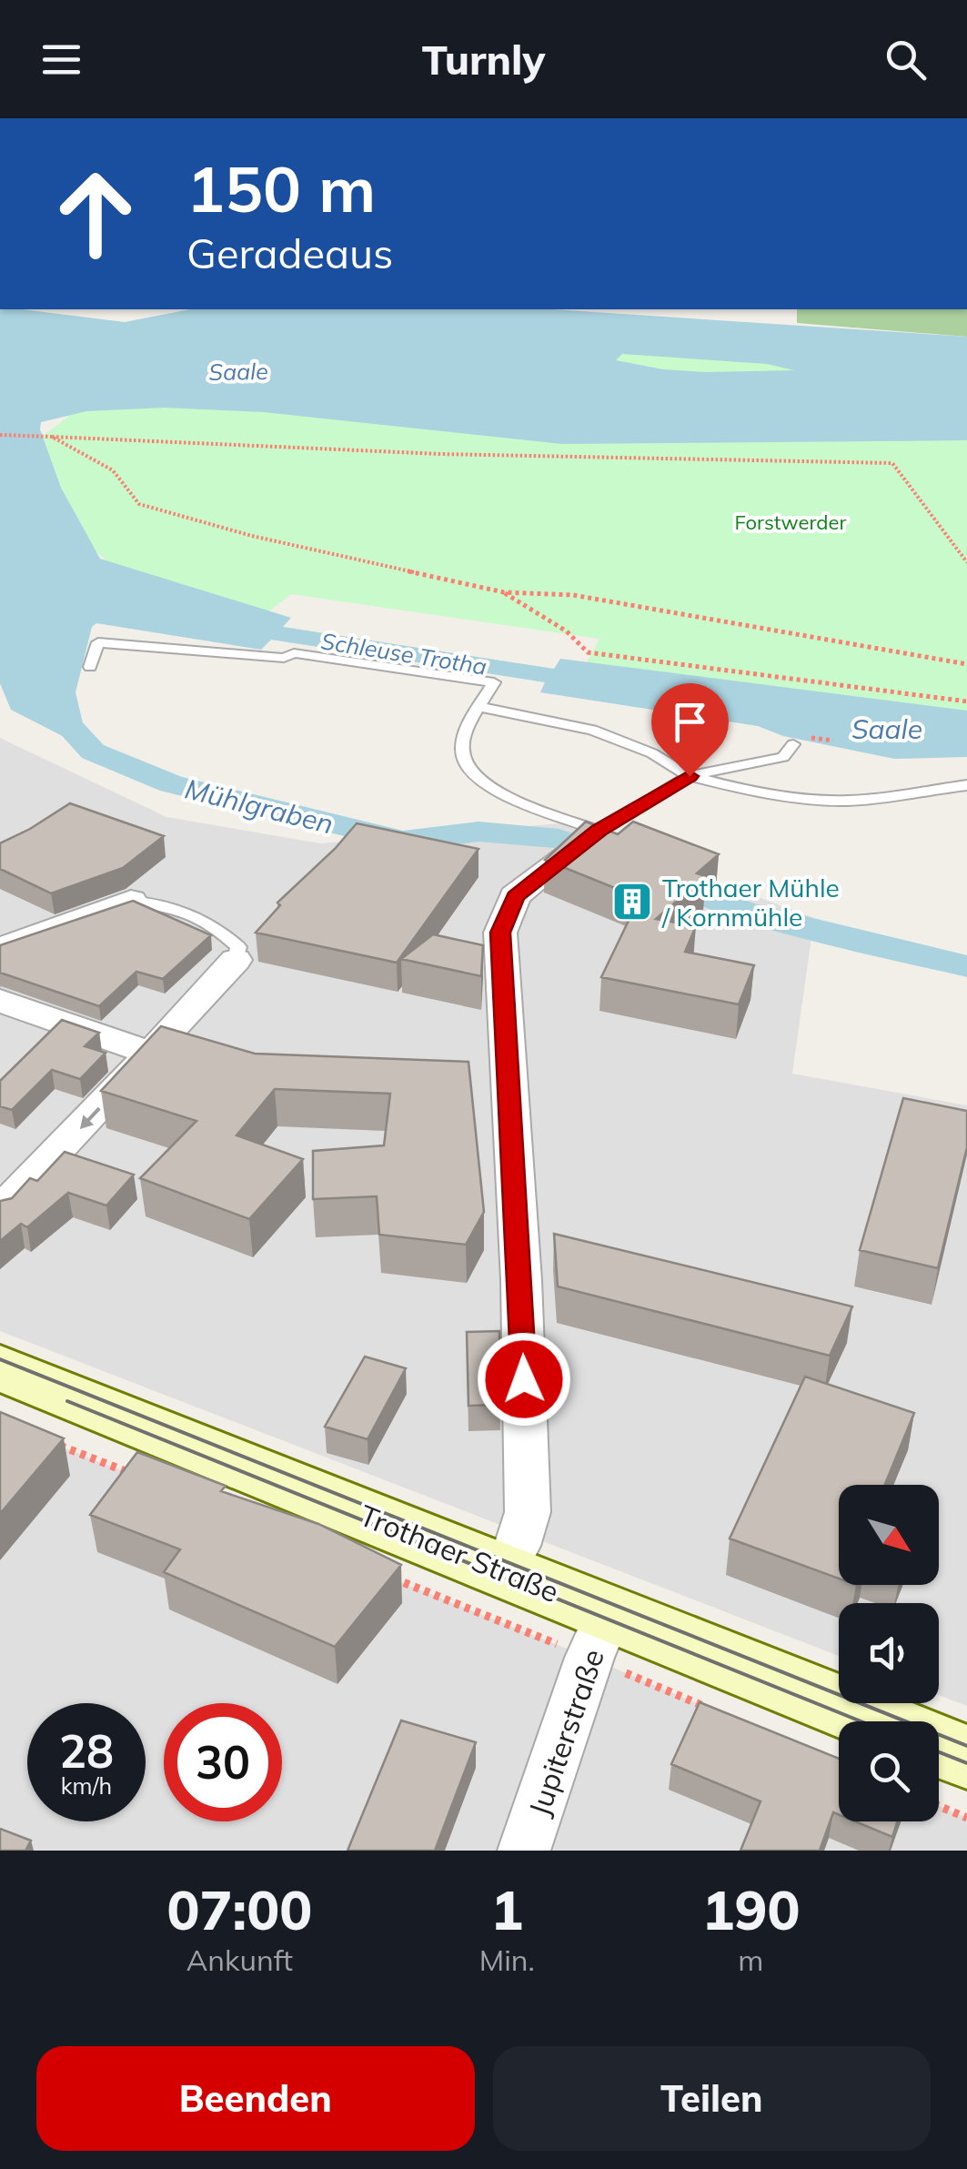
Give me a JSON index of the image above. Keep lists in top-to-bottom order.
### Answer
{
  "streets": {
    "main road": ["Trothaer Straße"],
    "street": ["Jupiterstraße"]
  },
  "crossings": [
    ["Trothaer Straße", "Jupiterstraße"]
  ],
  "water": ["Saale", "Schleuse Trotha", "Mühlgraben"],
  "parks": ["Forstwerder"],
  "places": {
    "building": ["Trothaer Mühle / Kornmühle"]
  },
  "north": "bottom right",
  "page": {
    "header": "Turnly",
    "turn": ["150 m", "Geradeaus"],
    "speed": "28 km/h",
    "limit": "30",
    "eta": [
      "07:00",
      "Ankunft",
      "1",
      "Min.",
      "190",
      "m"
    ],
    "buttons": ["Beenden", "Teilen"]
  }
}
